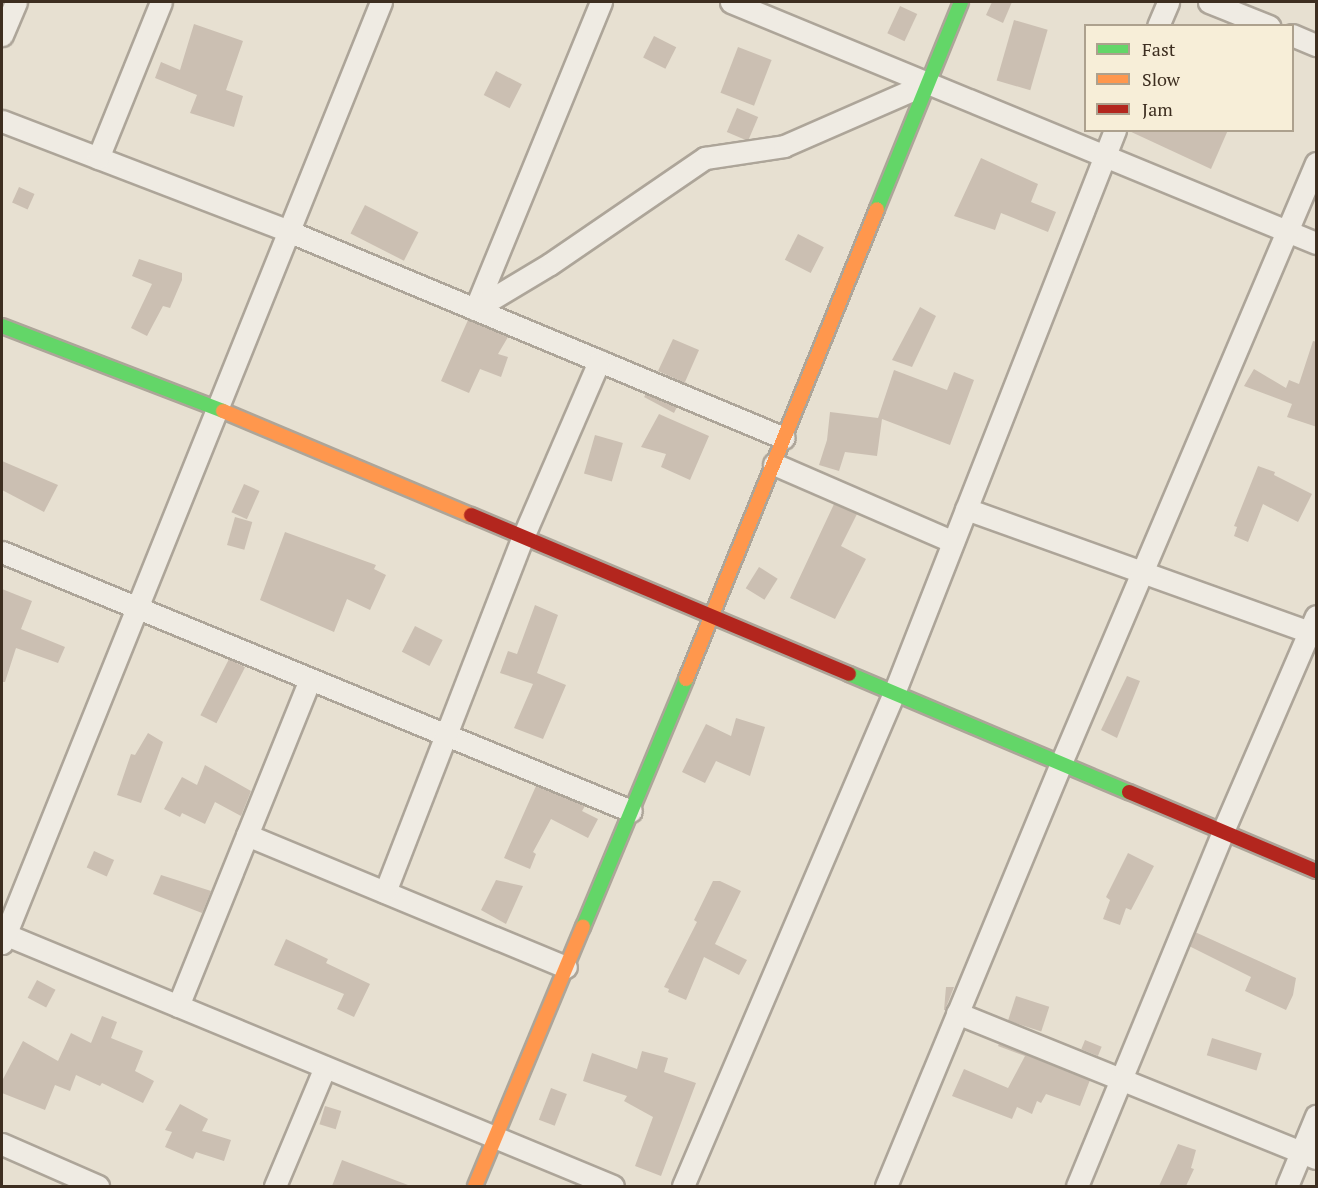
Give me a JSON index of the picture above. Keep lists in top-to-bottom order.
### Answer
{
  "legend": ["Fast", "Slow", "Jam"]
}
